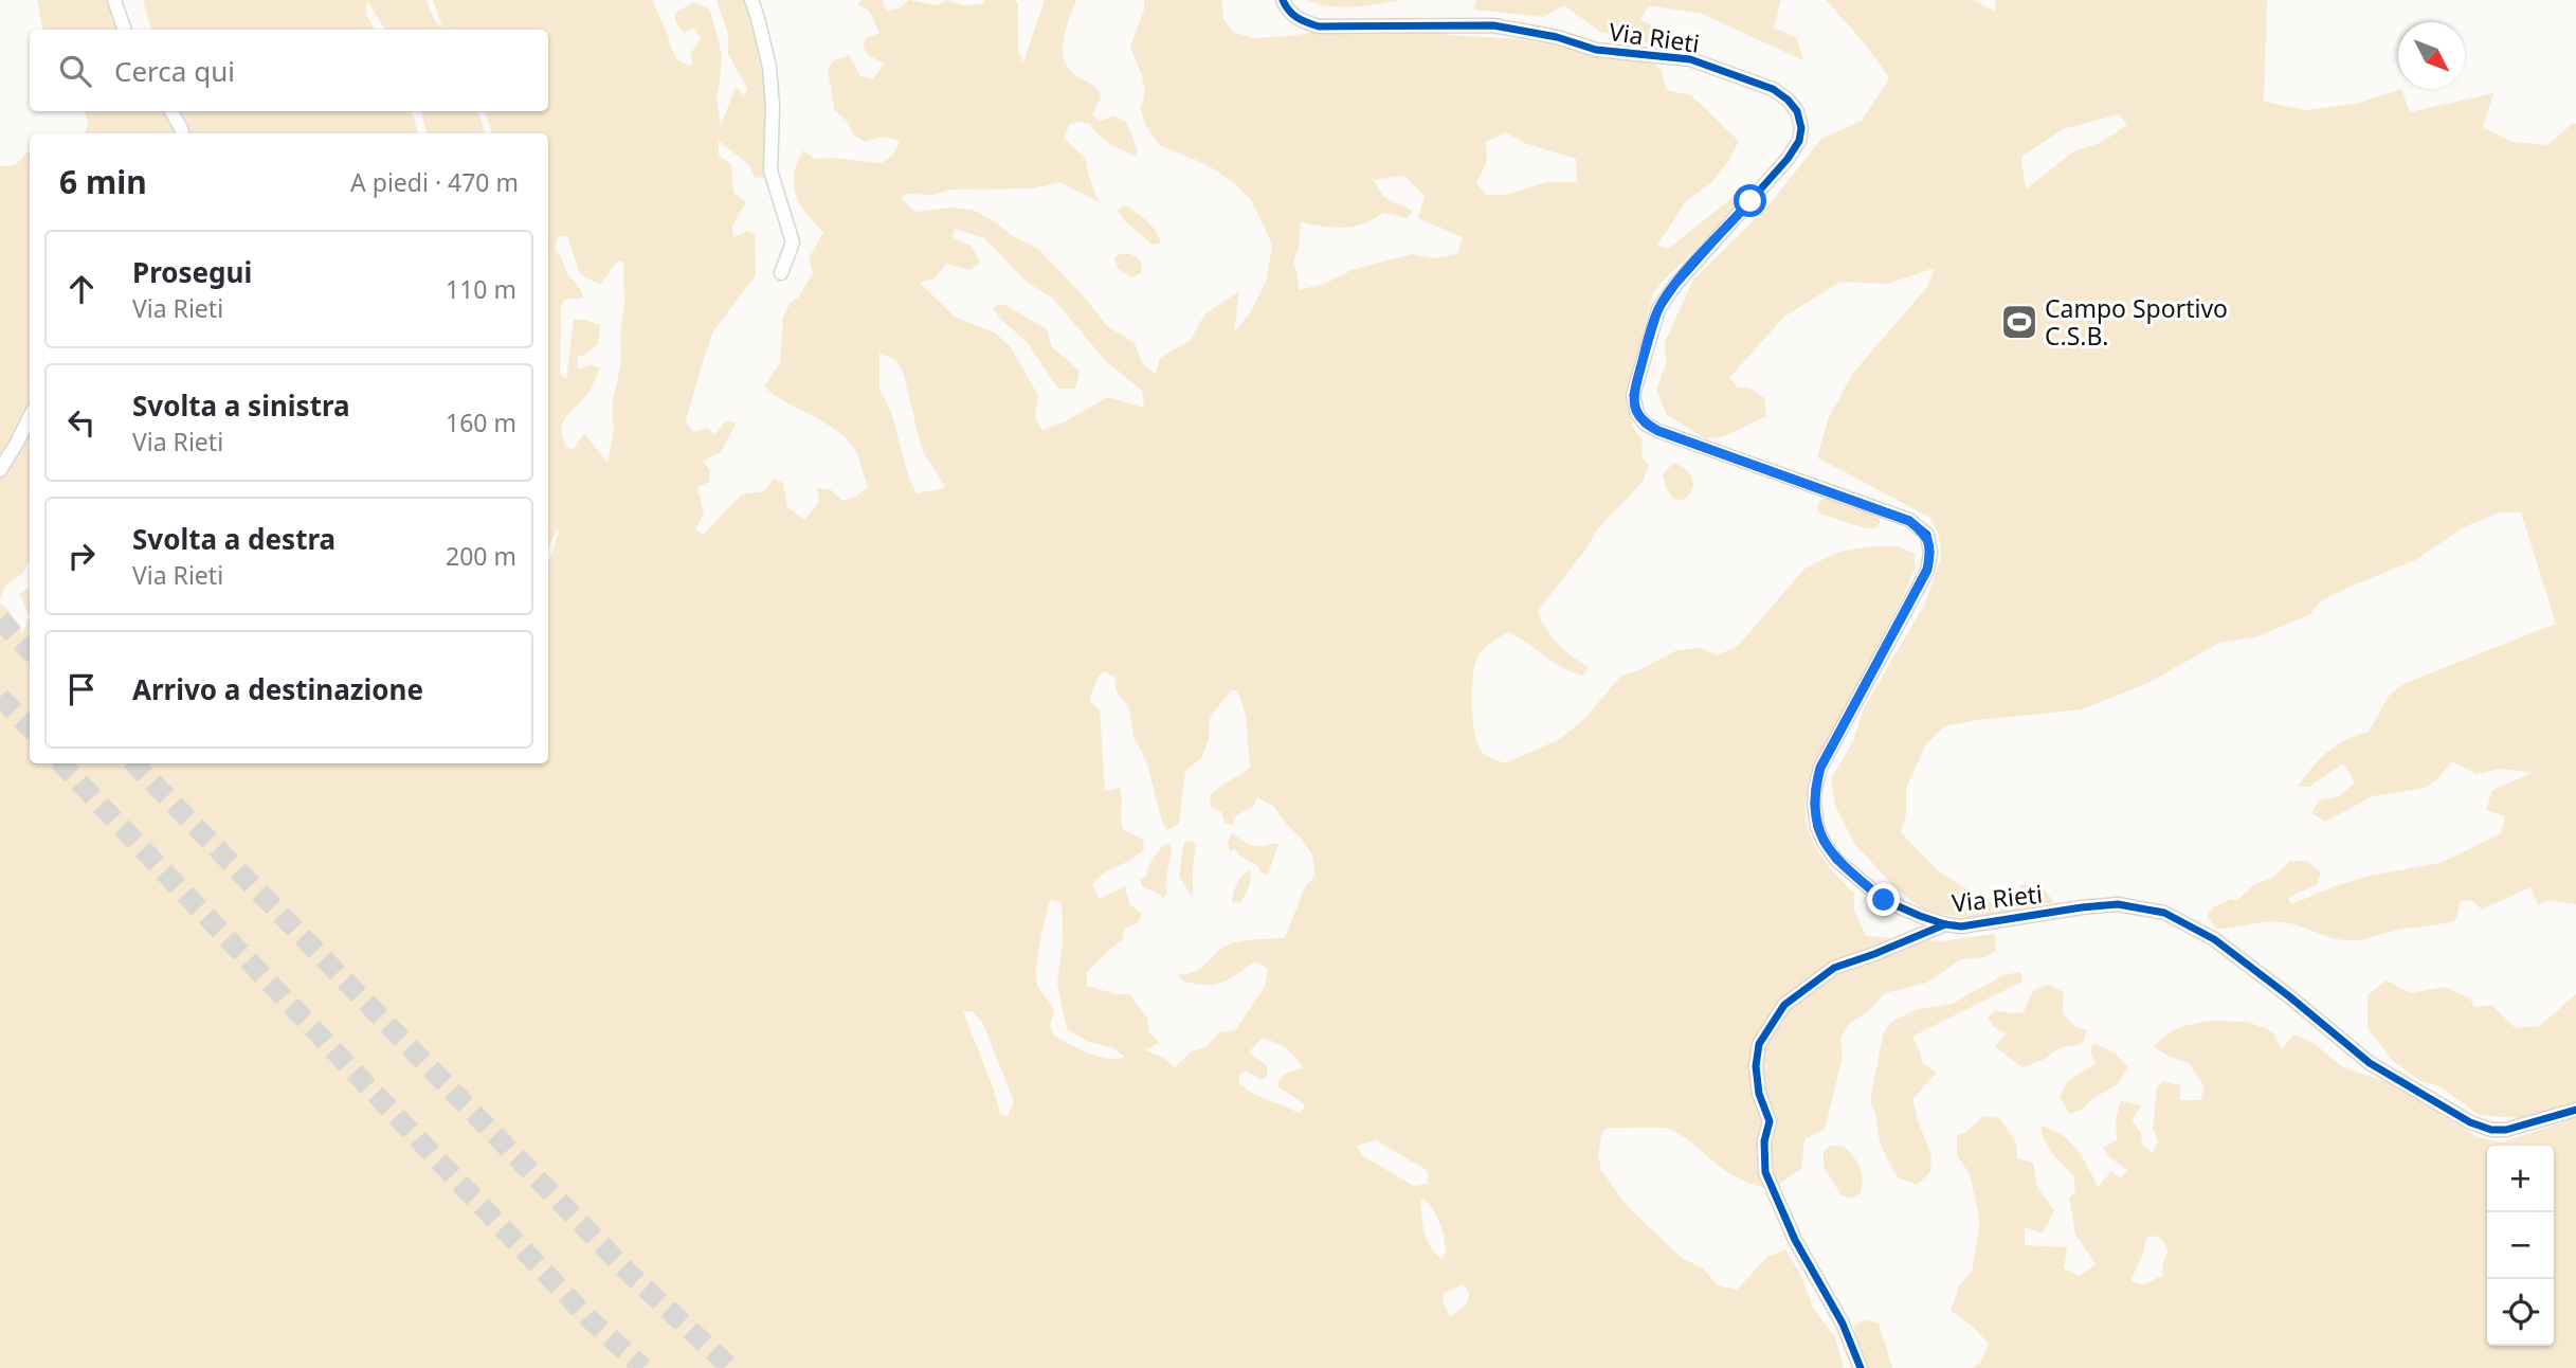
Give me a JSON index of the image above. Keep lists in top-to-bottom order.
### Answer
{
  "streets": {
    "street": ["Via Rieti"]
  },
  "places": {
    "sports": ["Campo Sportivo C.S.B."]
  },
  "north": "bottom right",
  "page": {
    "search": "Cerca qui",
    "heading": ["6 min", "A piedi · 470 m"],
    "list": [
      ["Prosegui", "Via Rieti", "110 m"],
      ["Svolta a sinistra", "Via Rieti", "160 m"],
      ["Svolta a destra", "Via Rieti", "200 m"],
      "Arrivo a destinazione"
    ],
    "map_buttons": ["+", "−"]
  }
}
